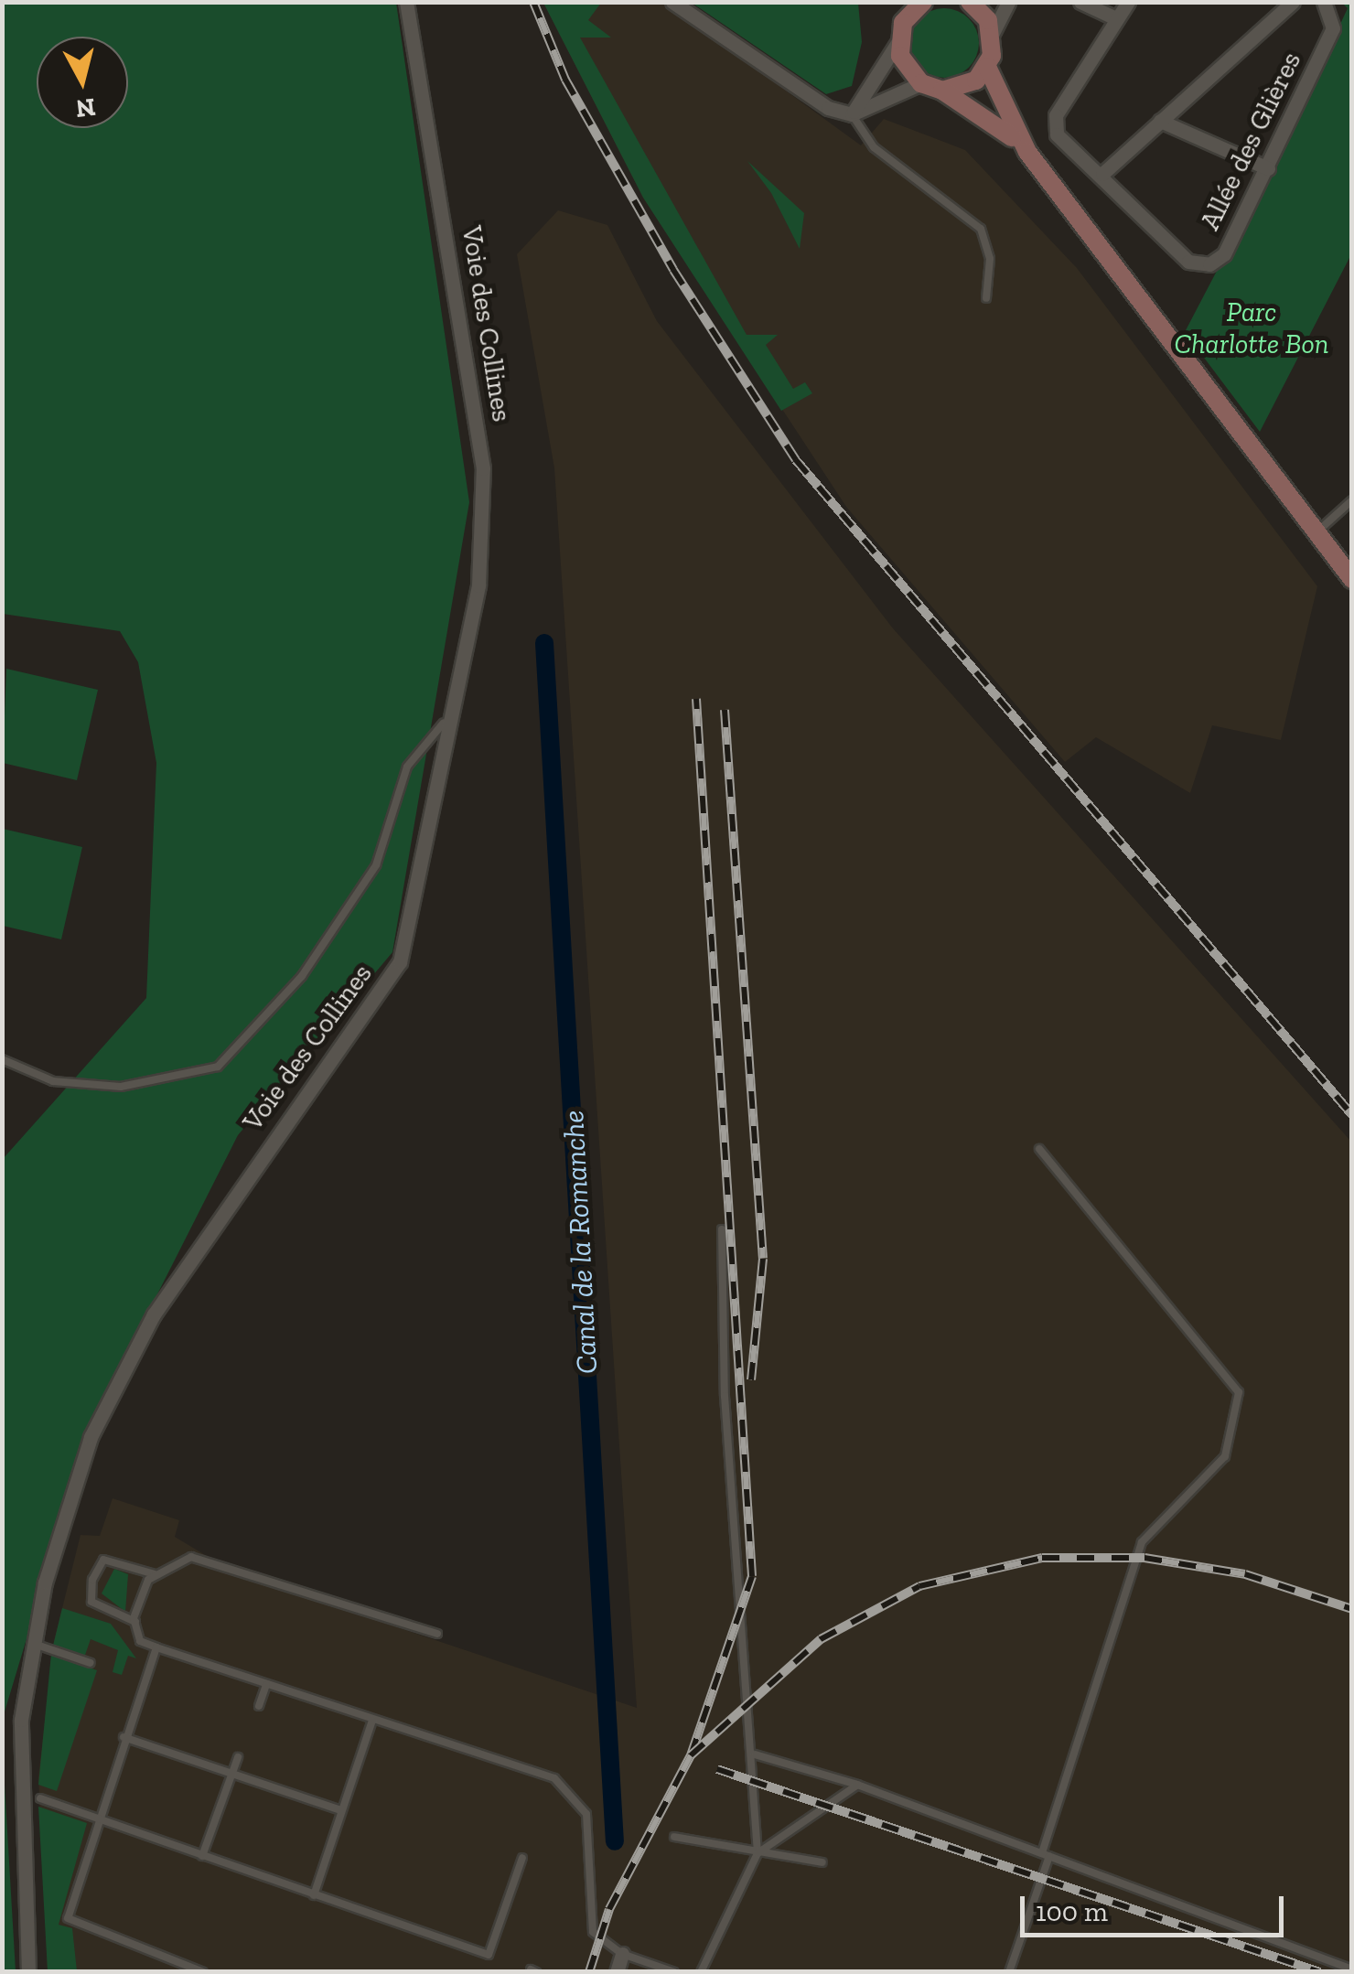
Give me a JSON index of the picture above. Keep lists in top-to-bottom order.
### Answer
{
  "streets": {
    "street": ["Allée des Glières", "Voie des Collines"]
  },
  "water": ["Canal de la Romanche"],
  "parks": ["Parc Charlotte Bon"],
  "scale_bar": "100 m",
  "north": "bottom"
}
